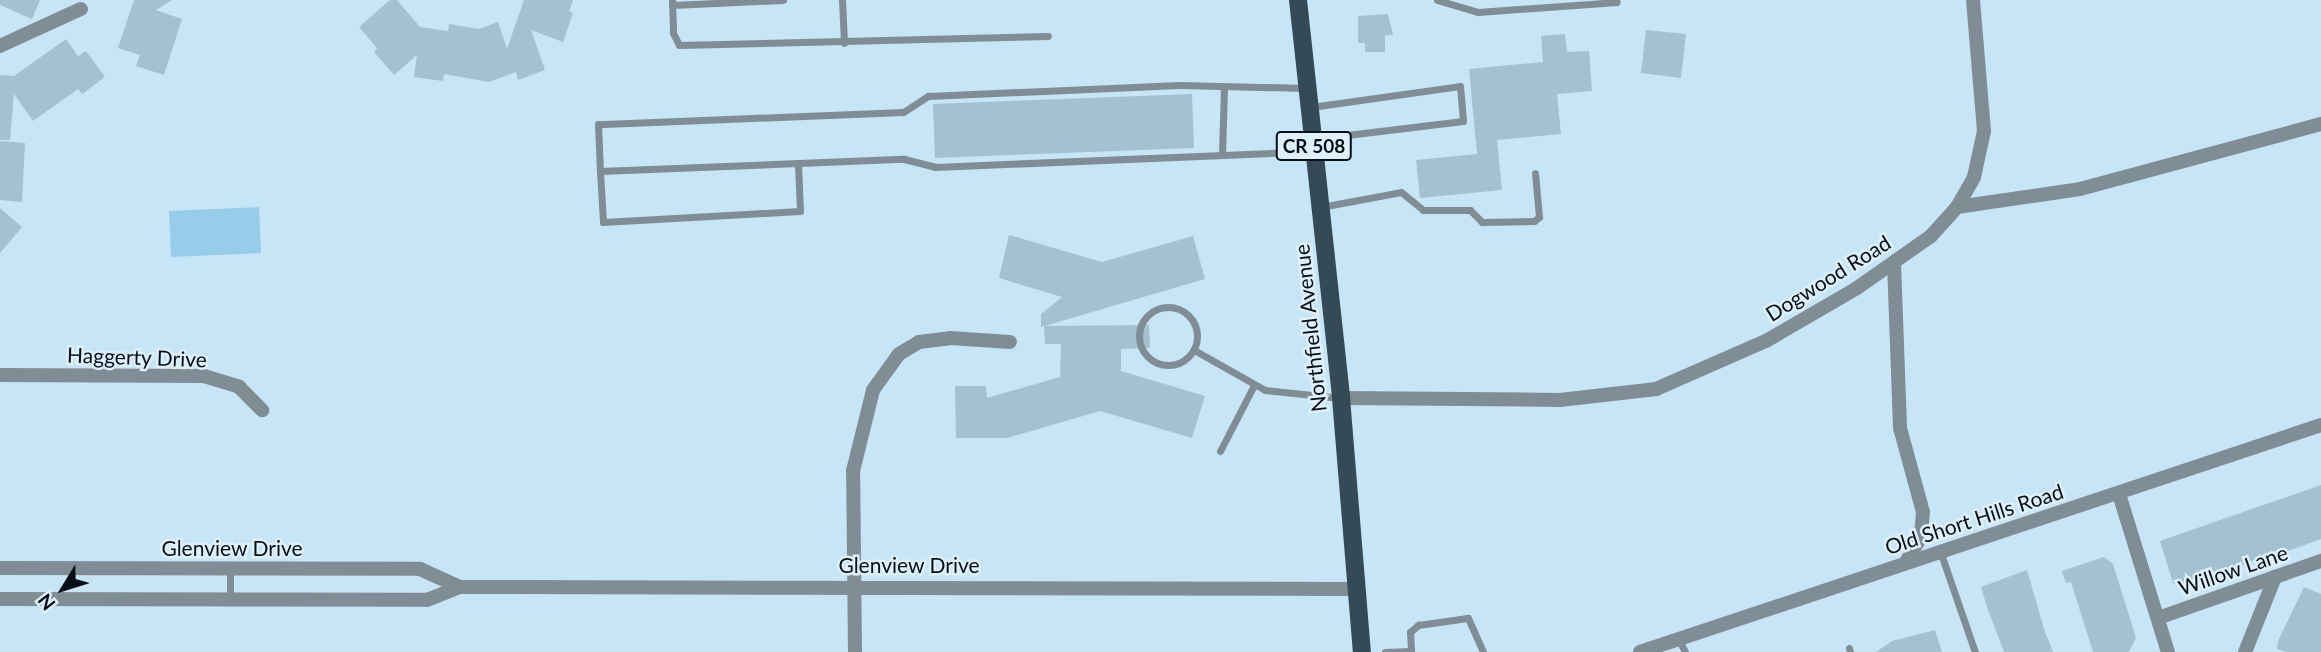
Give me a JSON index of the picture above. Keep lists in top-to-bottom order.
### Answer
{
  "streets": {
    "main road": ["CR 508", "Northfield Avenue"],
    "street": [
      "Dogwood Road",
      "Haggerty Drive",
      "Old Short Hills Road",
      "Glenview Drive",
      "Willow Lane"
    ]
  },
  "crossings": [
    ["Dogwood Road", "Northfield Avenue"],
    ["Northfield Avenue", "Glenview Drive"]
  ],
  "north": "bottom left"
}
